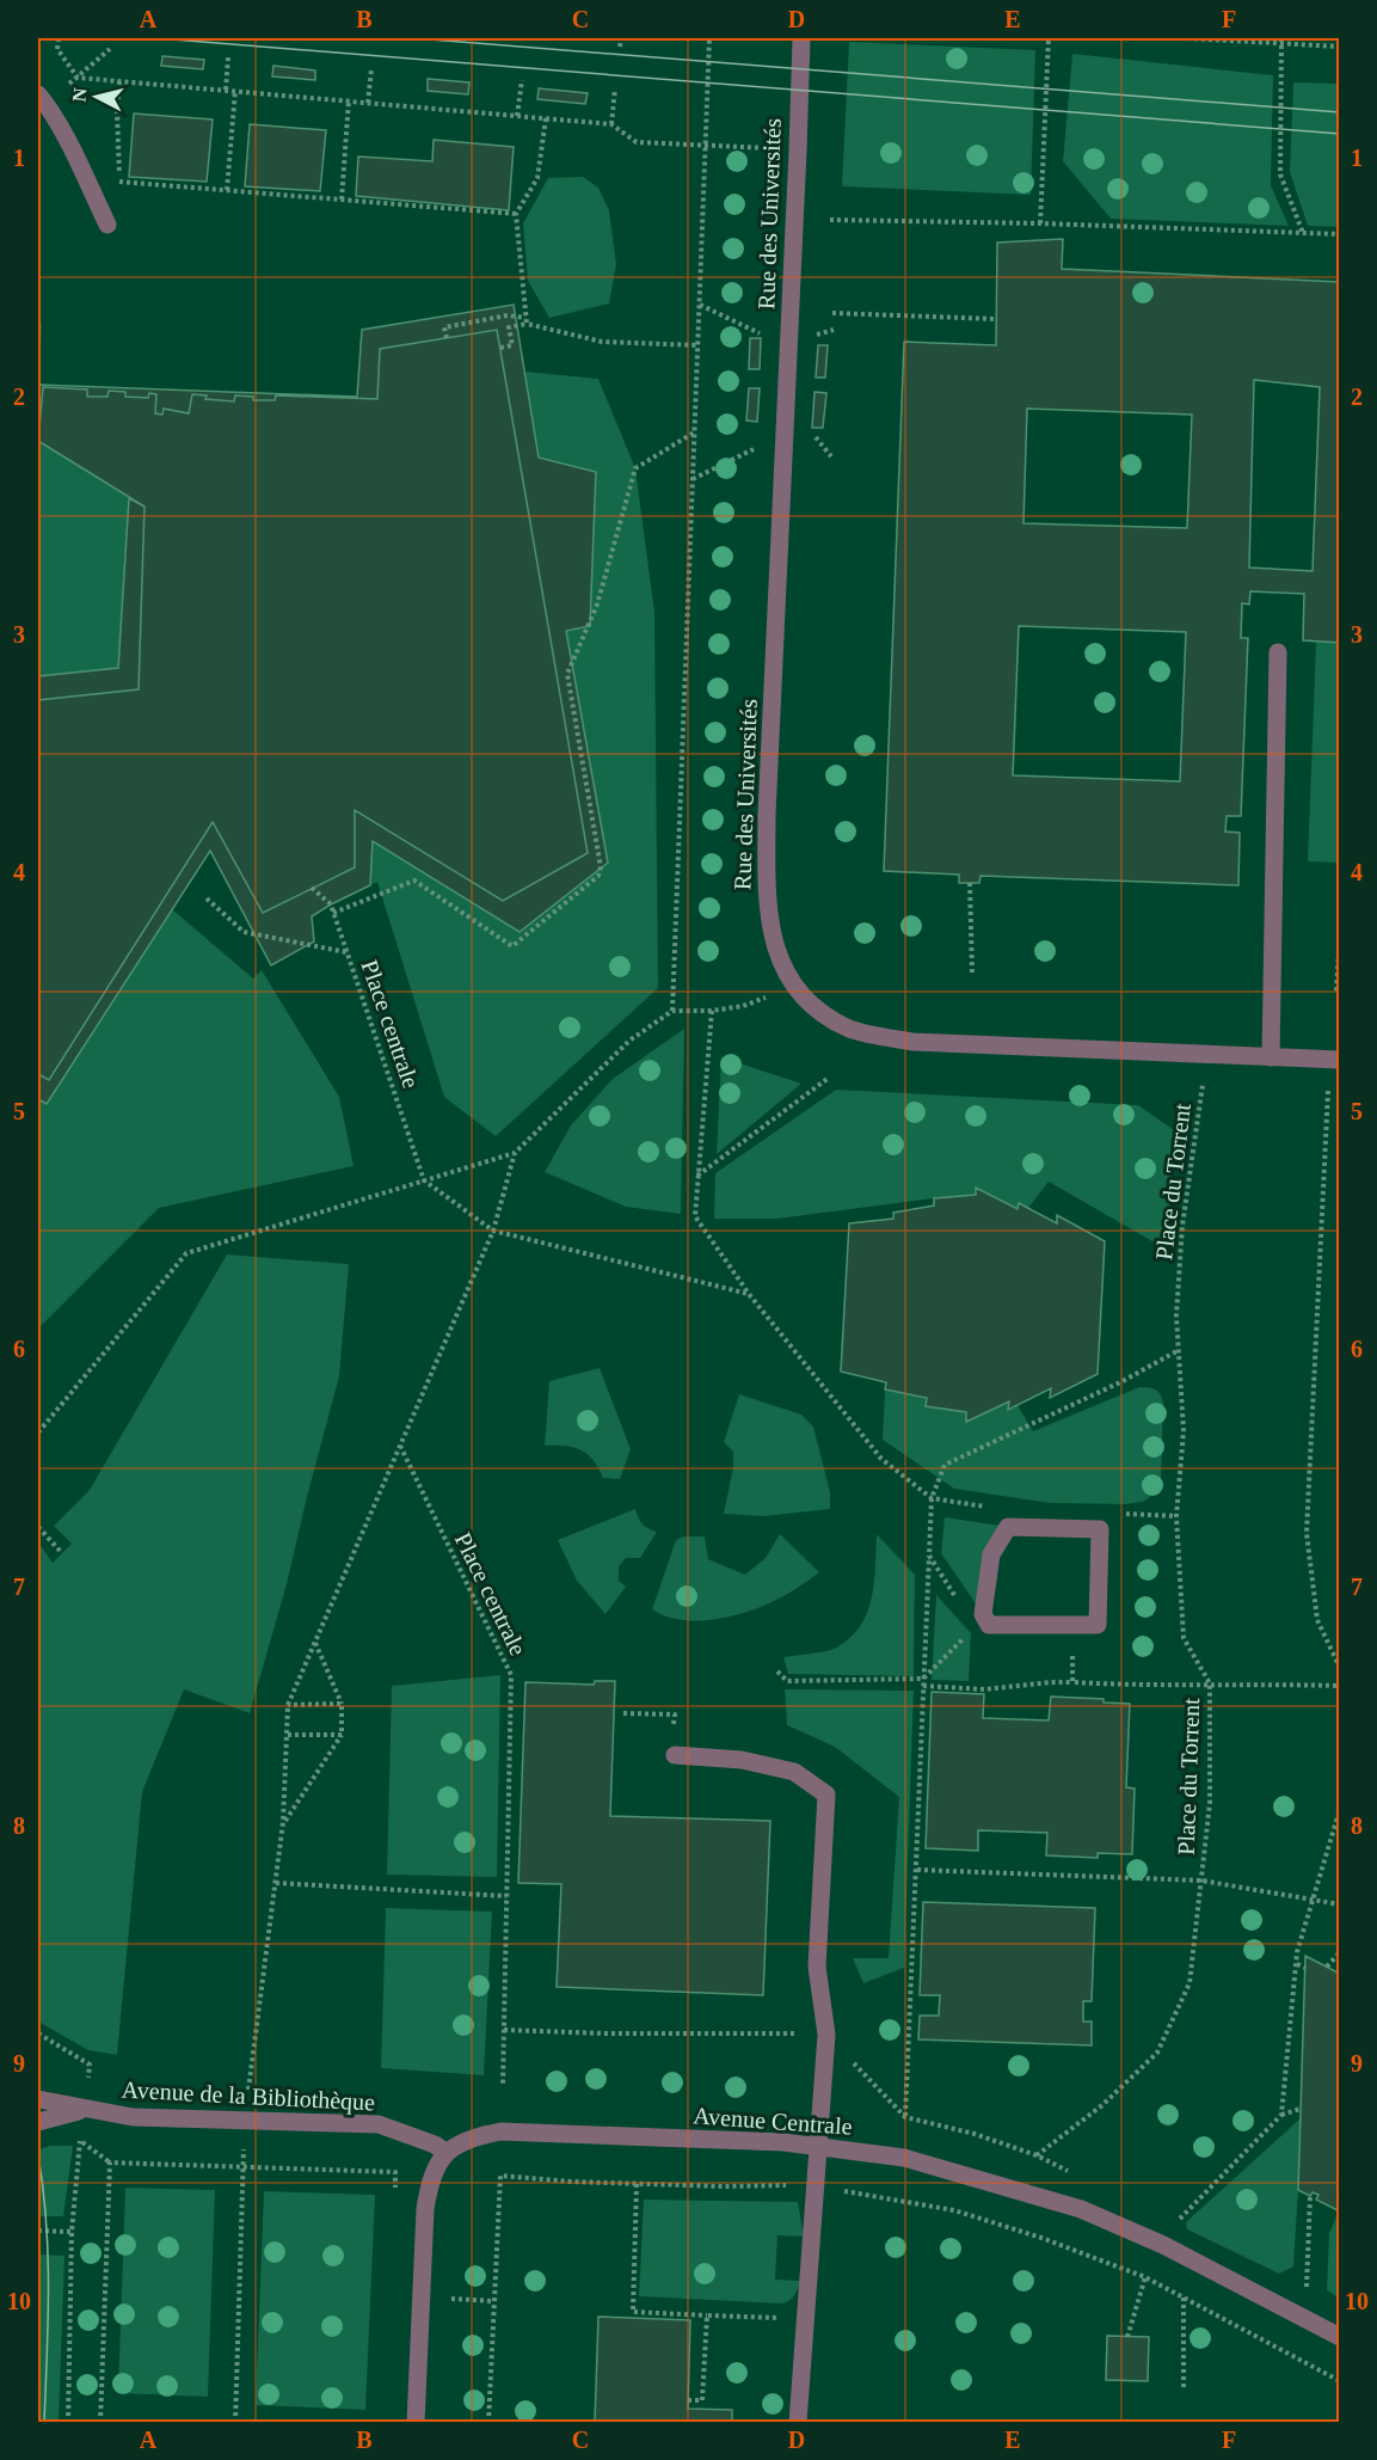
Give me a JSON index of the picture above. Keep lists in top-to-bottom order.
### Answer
{
  "streets": {
    "street": ["Rue des Universités", "Avenue de la Bibliothèque", "Avenue Centrale"],
    "path": ["Place centrale", "Place du Torrent"]
  },
  "crossings": [
    ["Avenue de la Bibliothèque", "Avenue Centrale"]
  ],
  "north": "left",
  "grid": {
    "columns": [
      "A",
      "B",
      "C",
      "D",
      "E",
      "F"
    ],
    "rows": [
      "1",
      "2",
      "3",
      "4",
      "5",
      "6",
      "7",
      "8",
      "9",
      "10"
    ]
  }
}
